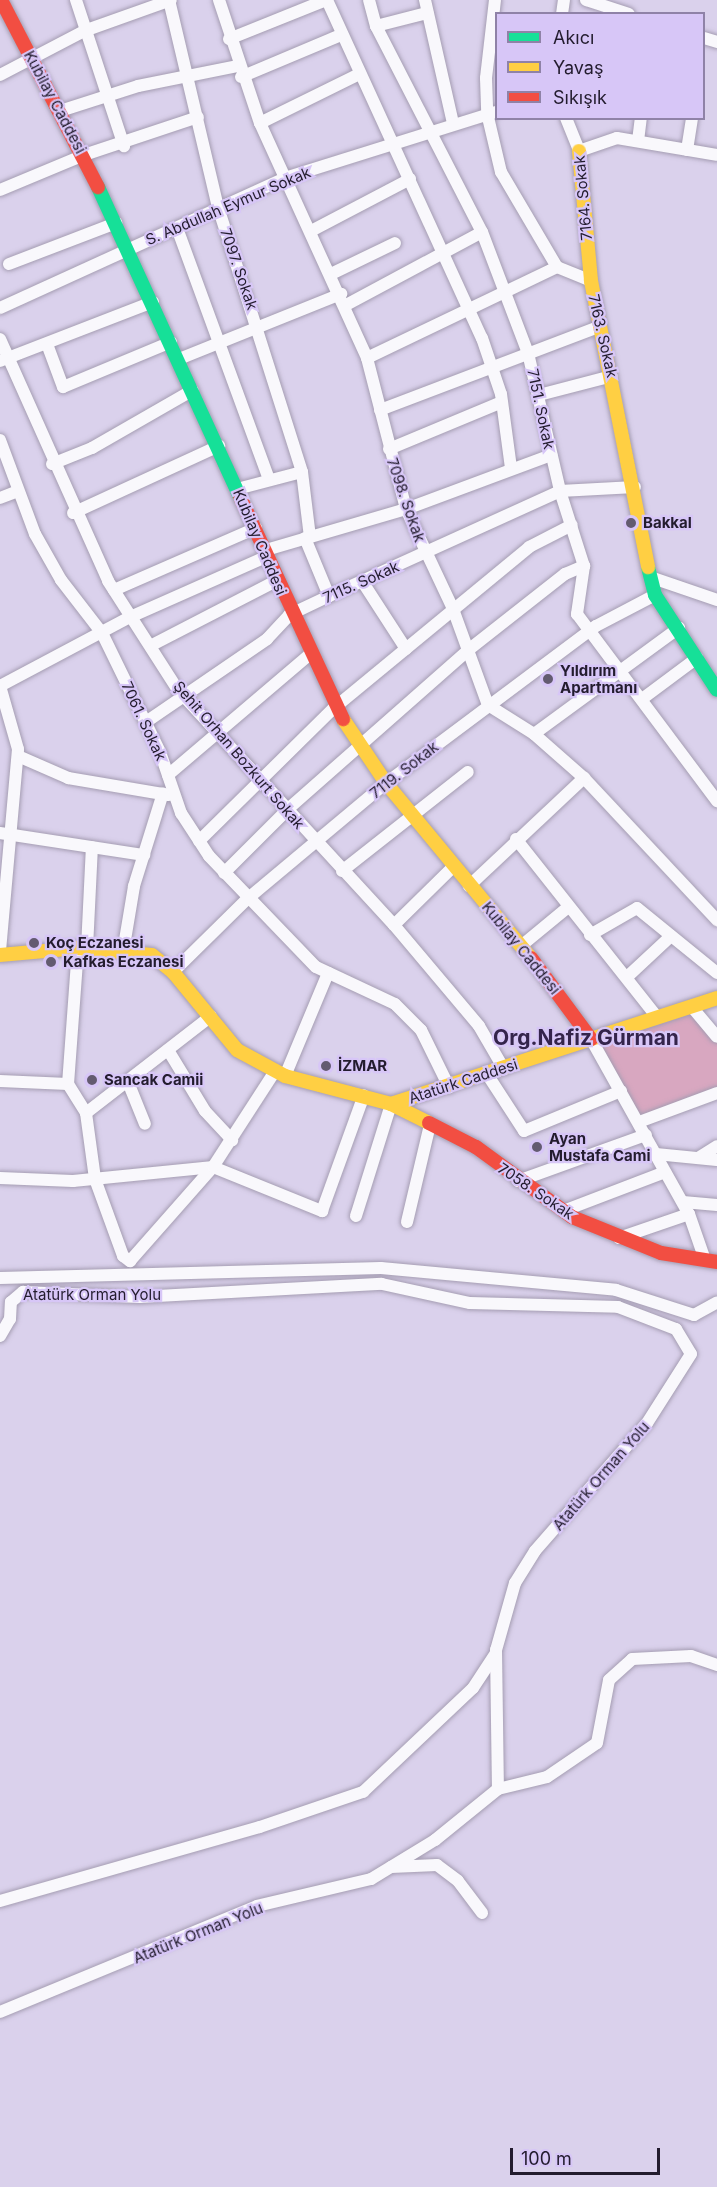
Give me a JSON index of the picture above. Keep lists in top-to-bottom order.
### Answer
{
  "streets": {
    "main road": [
      "Kubilay Caddesi",
      "7164. Sokak",
      "7163. Sokak",
      "Atatürk Caddesi",
      "7058. Sokak"
    ],
    "street": [
      "S. Abdullah Eymur Sokak",
      "7097. Sokak",
      "7151. Sokak",
      "7098. Sokak",
      "7115. Sokak",
      "7061. Sokak",
      "Şehit Orhan Bozkurt Sokak",
      "7119. Sokak",
      "Atatürk Orman Yolu"
    ]
  },
  "crossings": [
    ["Kubilay Caddesi", "S. Abdullah Eymur Sokak"],
    ["Kubilay Caddesi", "7115. Sokak"],
    ["Kubilay Caddesi", "7119. Sokak"],
    ["Kubilay Caddesi", "Atatürk Caddesi"],
    ["7164. Sokak", "7163. Sokak"],
    ["S. Abdullah Eymur Sokak", "7097. Sokak"],
    ["S. Abdullah Eymur Sokak", "7151. Sokak"],
    ["S. Abdullah Eymur Sokak", "7098. Sokak"],
    ["7097. Sokak", "7115. Sokak"],
    ["7163. Sokak", "7115. Sokak"],
    ["7163. Sokak", "7119. Sokak"],
    ["7151. Sokak", "7115. Sokak"],
    ["7151. Sokak", "7119. Sokak"],
    ["7098. Sokak", "7115. Sokak"],
    ["7098. Sokak", "7119. Sokak"],
    ["7115. Sokak", "7061. Sokak"],
    ["7115. Sokak", "Şehit Orhan Bozkurt Sokak"],
    ["7061. Sokak", "7119. Sokak"],
    ["7061. Sokak", "Atatürk Caddesi"],
    ["Şehit Orhan Bozkurt Sokak", "7119. Sokak"],
    ["Şehit Orhan Bozkurt Sokak", "Atatürk Caddesi"],
    ["7119. Sokak", "Atatürk Caddesi"],
    ["Atatürk Caddesi", "7058. Sokak"]
  ],
  "districts": ["Org.Nafiz Gürman"],
  "places": [
    "Bakkal",
    "Yıldırım Apartmanı",
    "Koç Eczanesi",
    "Kafkas Eczanesi",
    "İZMAR",
    "Sancak Camii",
    "Ayan Mustafa Cami"
  ],
  "legend": ["Akıcı", "Yavaş", "Sıkışık"],
  "scale_bar": "100 m"
}
